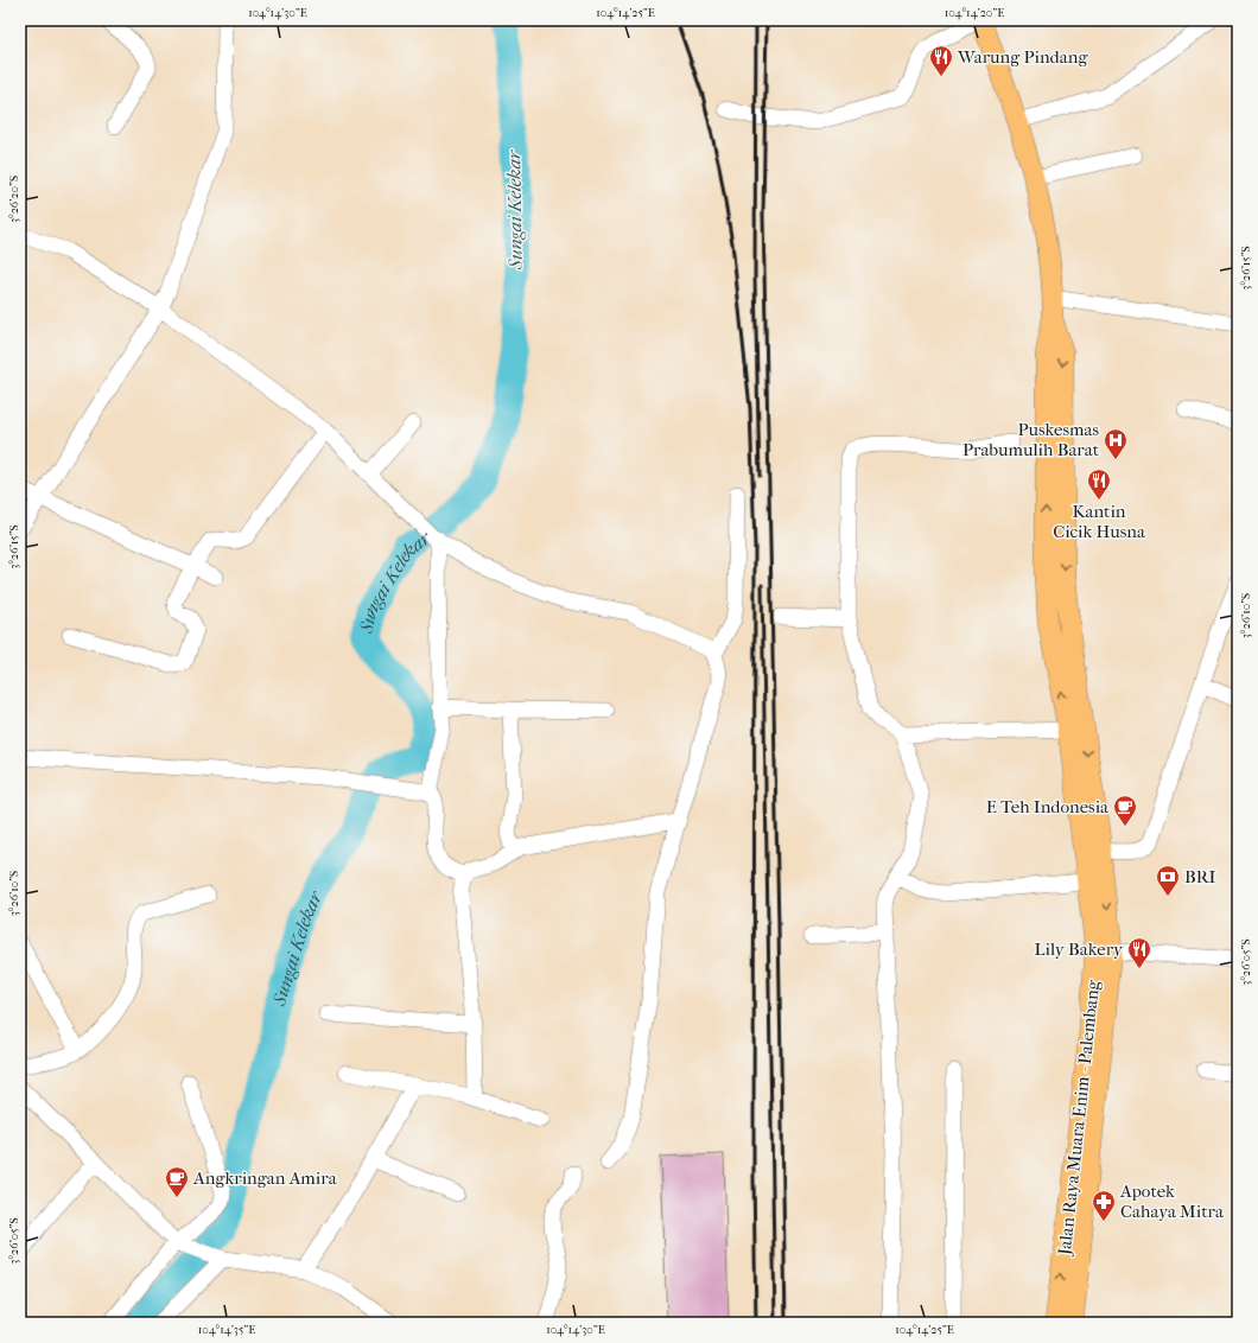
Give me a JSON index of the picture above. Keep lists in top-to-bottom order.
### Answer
{
  "streets": {
    "main road": ["Jalan Raya Muara Enim - Palembang"]
  },
  "water": ["Sungai Kelekar"],
  "places": {
    "restaurant": ["Warung Pindang", "Kantin Cicik Husna", "Lily Bakery"],
    "hospital": ["Puskesmas Prabumulih Barat"],
    "cafe": ["E Teh Indonesia", "Angkringan Amira"],
    "bank": ["BRI"],
    "pharmacy": ["Apotek Cahaya Mitra"]
  },
  "coordinates": [
    "104°14'30\"E",
    "104°14'25\"E",
    "104°14'20\"E",
    "3°26'20\"S",
    "3°26'15\"S",
    "3°26'10\"S",
    "3°26'05\"S",
    "104°14'35\"E"
  ]
}
